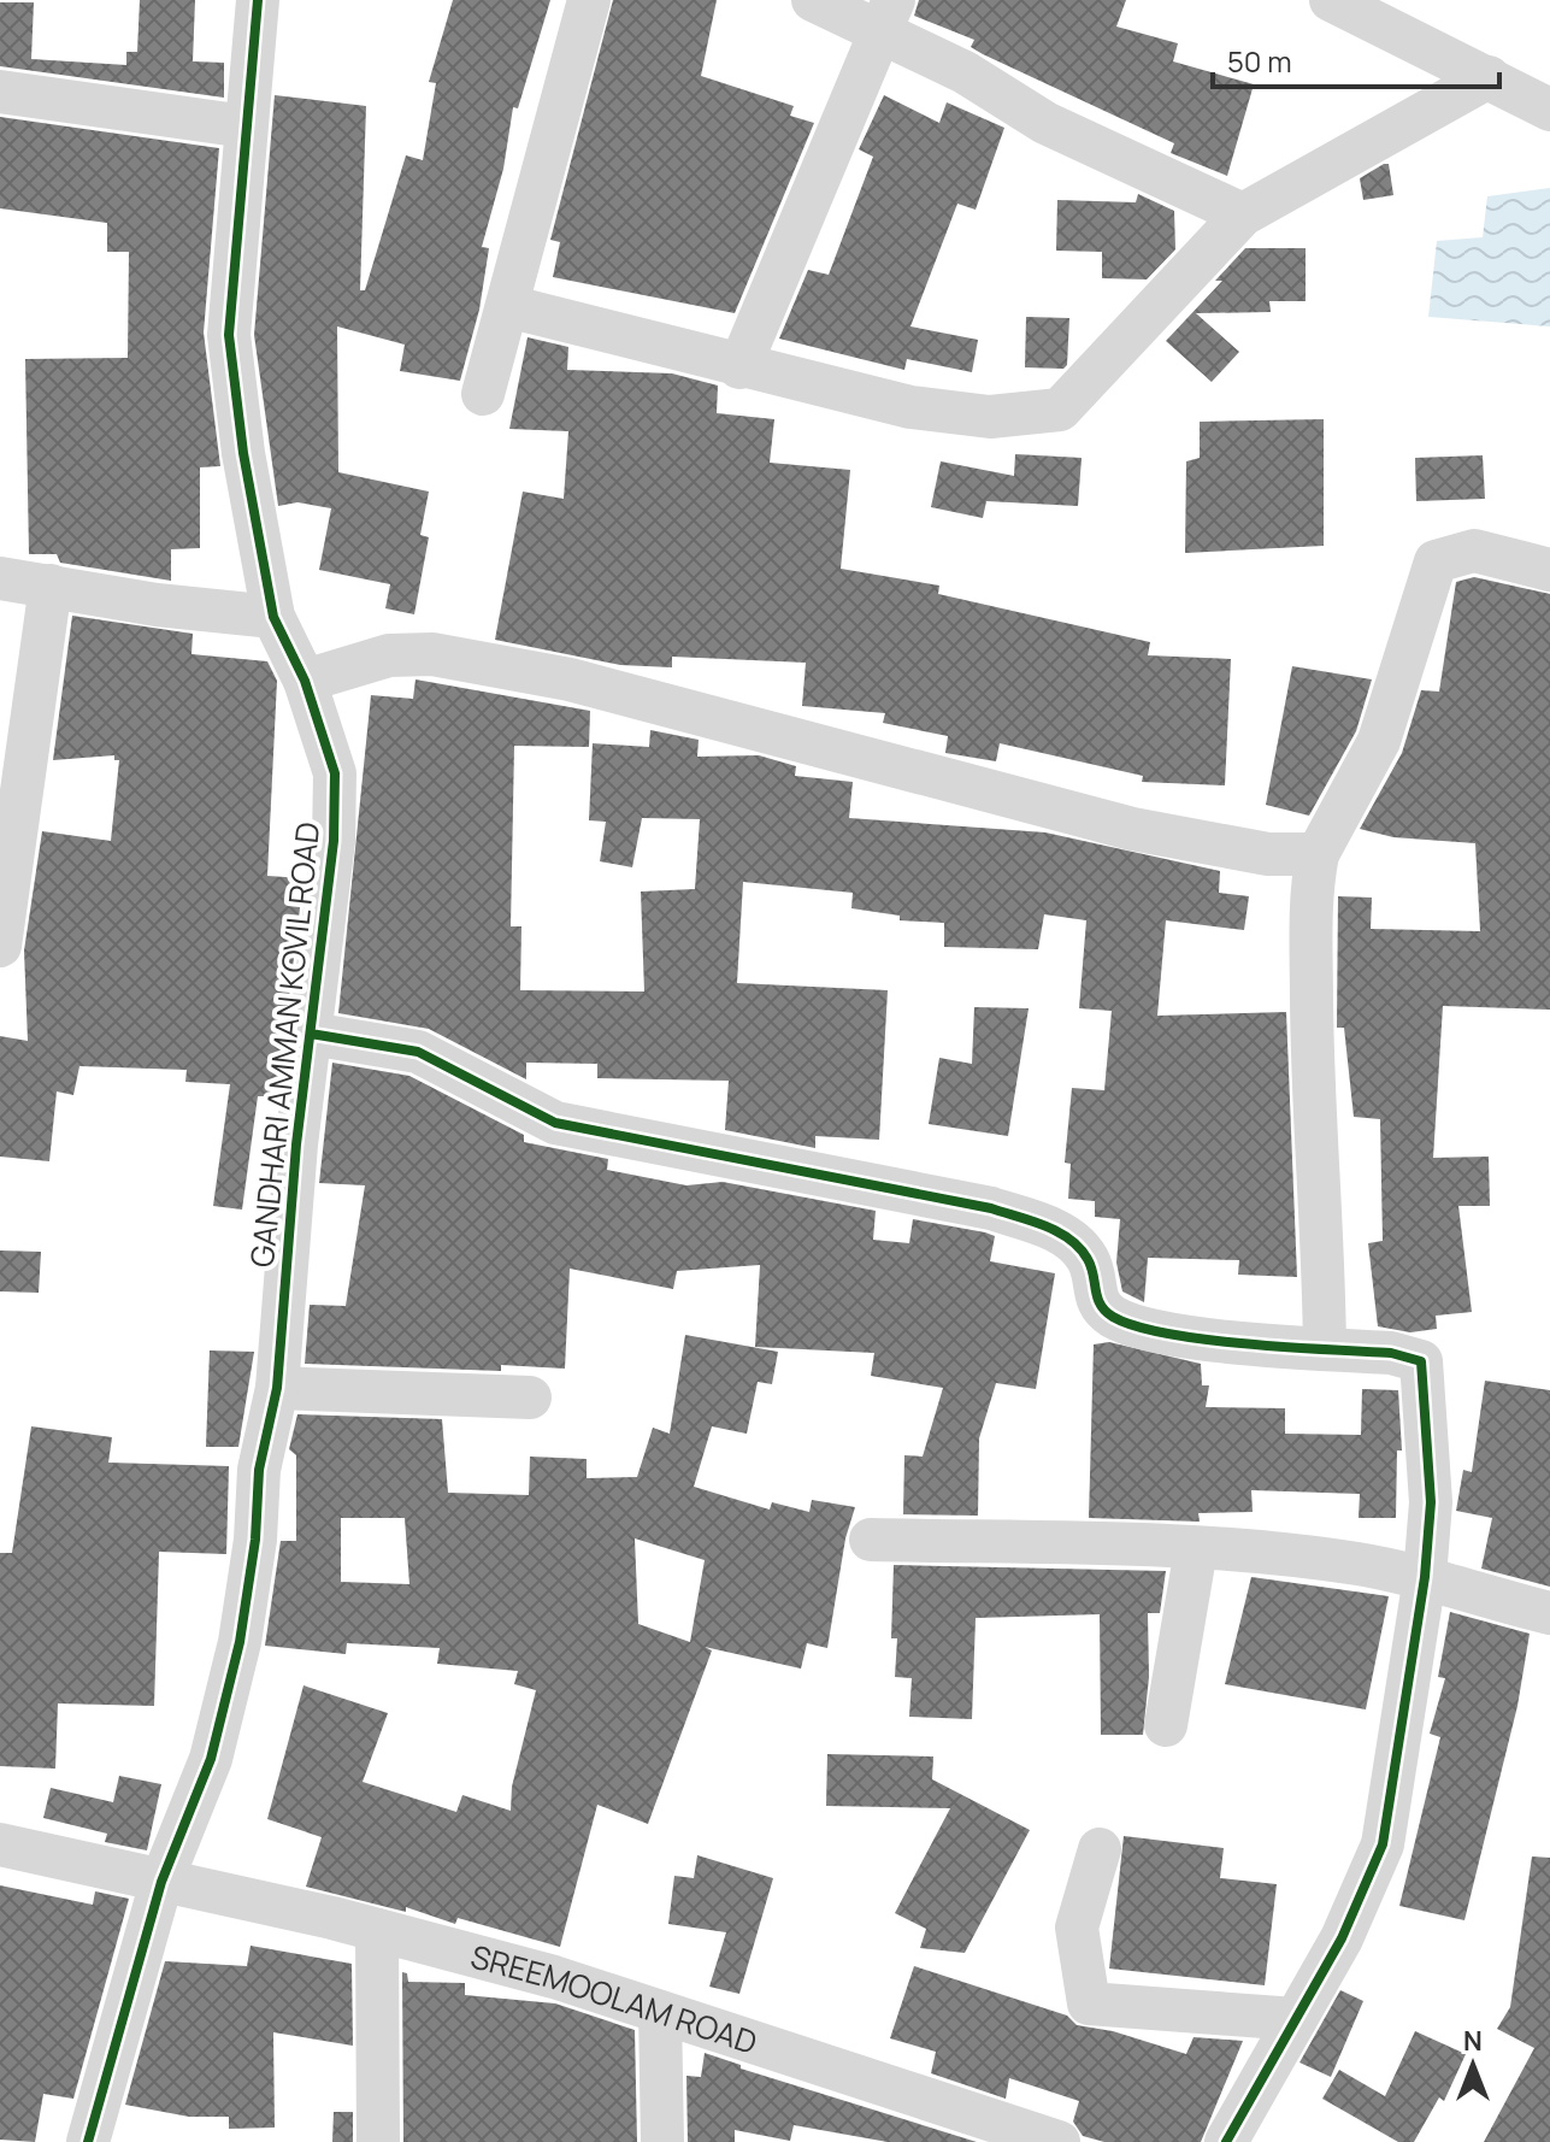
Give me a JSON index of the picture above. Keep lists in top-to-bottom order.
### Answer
{
  "streets": {
    "street": ["GANDHARI AMMAN KOVIL ROAD", "SREEMOOLAM ROAD"]
  },
  "crossings": [
    ["GANDHARI AMMAN KOVIL ROAD", "SREEMOOLAM ROAD"]
  ],
  "scale_bar": "50 m",
  "north": "top"
}
